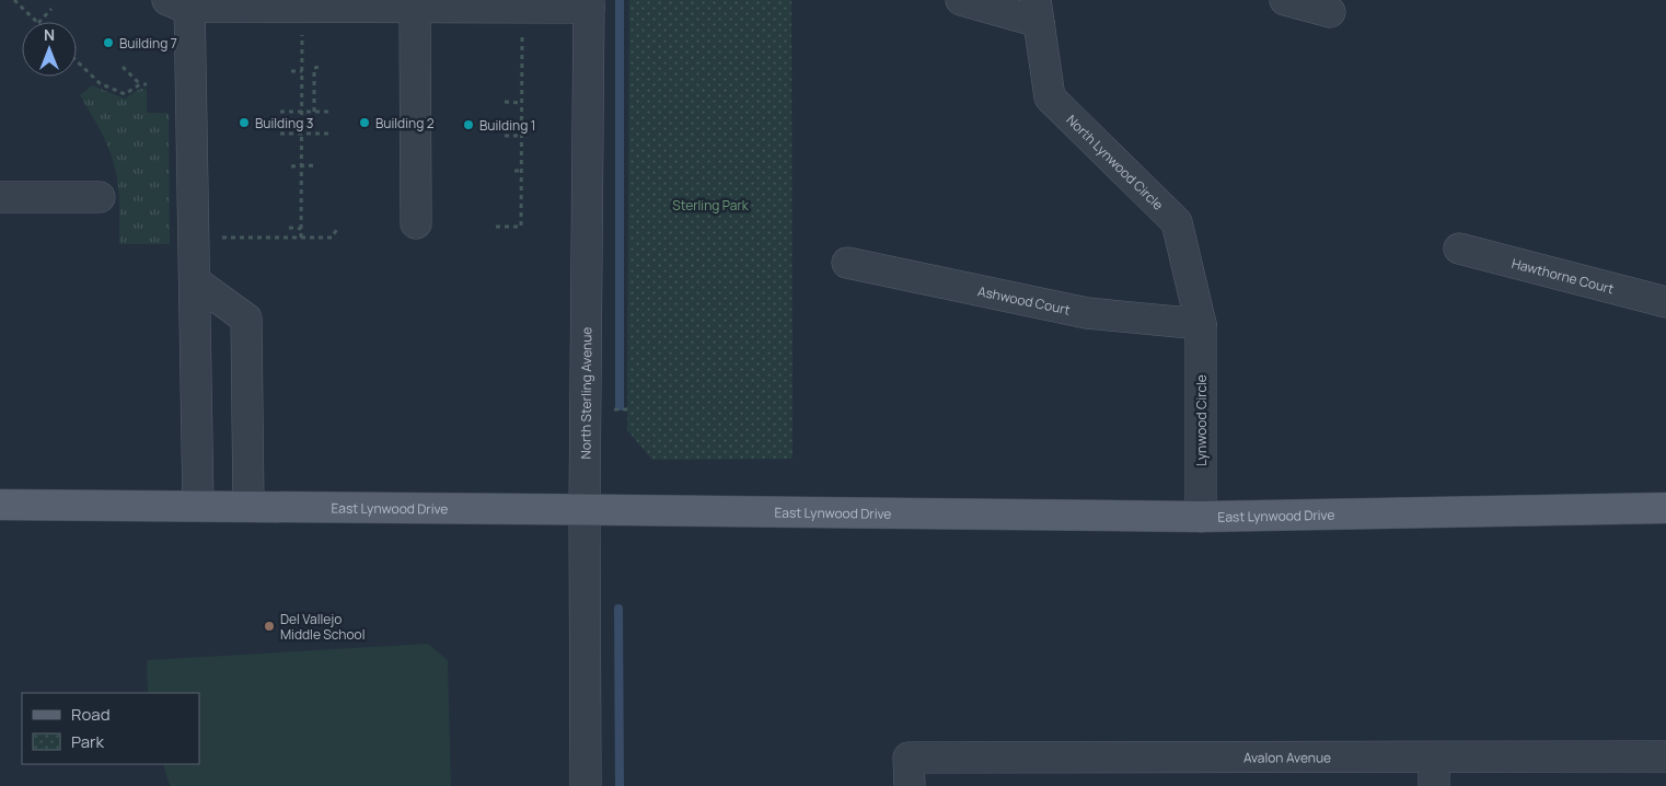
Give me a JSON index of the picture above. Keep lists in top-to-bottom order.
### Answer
{
  "streets": {
    "main road": ["East Lynwood Drive"],
    "street": [
      "North Lynwood Circle",
      "Hawthorne Court",
      "Ashwood Court",
      "North Sterling Avenue",
      "Lynwood Circle",
      "Avalon Avenue"
    ]
  },
  "crossings": [
    ["North Lynwood Circle", "Ashwood Court"],
    ["North Lynwood Circle", "Lynwood Circle"],
    ["Ashwood Court", "Lynwood Circle"],
    ["North Sterling Avenue", "East Lynwood Drive"],
    ["Lynwood Circle", "East Lynwood Drive"]
  ],
  "parks": ["Sterling Park"],
  "places": [
    "Building 7",
    "Building 3",
    "Building 2",
    "Building 1",
    "Del Vallejo Middle School"
  ],
  "legend": ["Road", "Park"],
  "north": "top"
}
